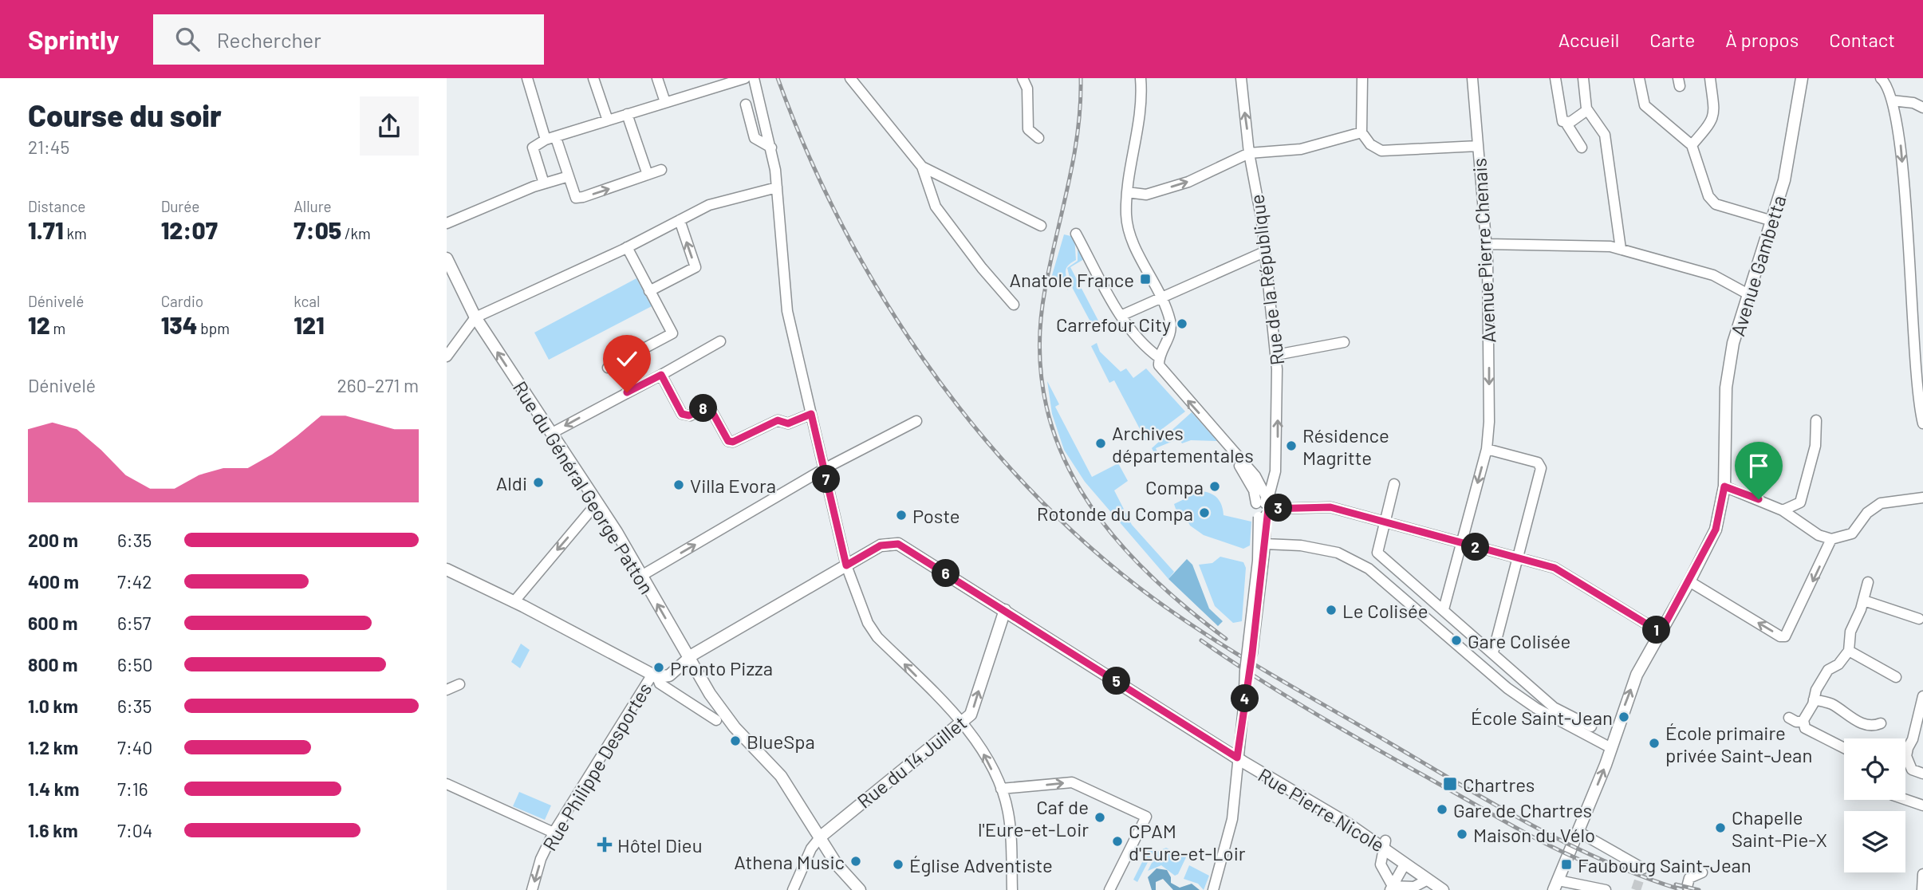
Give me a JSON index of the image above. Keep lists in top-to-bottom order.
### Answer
{
  "streets": {
    "main road": [
      "Avenue Gambetta",
      "Rue du Général George Patton",
      "Rue du 14 Juillet",
      "Rue Pierre Nicole"
    ],
    "street": ["Avenue Pierre Chenais", "Rue de la République", "Rue Philippe Desportes"]
  },
  "crossings": [
    ["Rue du Général George Patton", "Rue du 14 Juillet"],
    ["Rue du Général George Patton", "Rue Pierre Nicole"],
    ["Rue du 14 Juillet", "Rue Pierre Nicole"]
  ],
  "one_way": ["Avenue Pierre Chenais", "Rue de la République", "Rue du 14 Juillet"],
  "places": {
    "transit": ["Anatole France", "Chartres", "Faubourg Saint-Jean"],
    "other": [
      "Carrefour City",
      "Archives départementales",
      "Résidence Magritte",
      "Aldi",
      "Villa Evora",
      "Compa",
      "Rotonde du Compa",
      "Poste",
      "Le Colisée",
      "Gare Colisée",
      "Pronto Pizza",
      "École Saint-Jean",
      "BlueSpa",
      "École primaire privée Saint-Jean",
      "Gare de Chartres",
      "Caf de l'Eure-et-Loir",
      "Chapelle Saint-Pie-X",
      "Maison du Vélo",
      "CPAM d'Eure-et-Loir",
      "Athena Music",
      "Église Adventiste"
    ],
    "health": ["Hôtel Dieu"]
  },
  "page": {
    "header": "Sprintly",
    "search": "Rechercher",
    "nav": [
      "Accueil",
      "Carte",
      "À propos",
      "Contact"
    ],
    "heading": ["Course du soir", "21:45"],
    "stats": [
      ["Distance", "1.71 km"],
      ["Durée", "12:07"],
      ["Allure", "7:05 /km"],
      ["Dénivelé", "12 m"],
      ["Cardio", "134 bpm"],
      ["kcal", "121"]
    ],
    "chart": ["Dénivelé", "260–271 m"],
    "pins": [
      "8",
      "7",
      "3",
      "2",
      "6",
      "1",
      "5",
      "4"
    ],
    "list": [
      {
        "name": "200 m",
        "note": "6:35"
      },
      {
        "name": "400 m",
        "note": "7:42"
      },
      {
        "name": "600 m",
        "note": "6:57"
      },
      {
        "name": "800 m",
        "note": "6:50"
      },
      {
        "name": "1.0 km",
        "note": "6:35"
      },
      {
        "name": "1.2 km",
        "note": "7:40"
      },
      {
        "name": "1.4 km",
        "note": "7:16"
      },
      {
        "name": "1.6 km",
        "note": "7:04"
      }
    ]
  }
}
